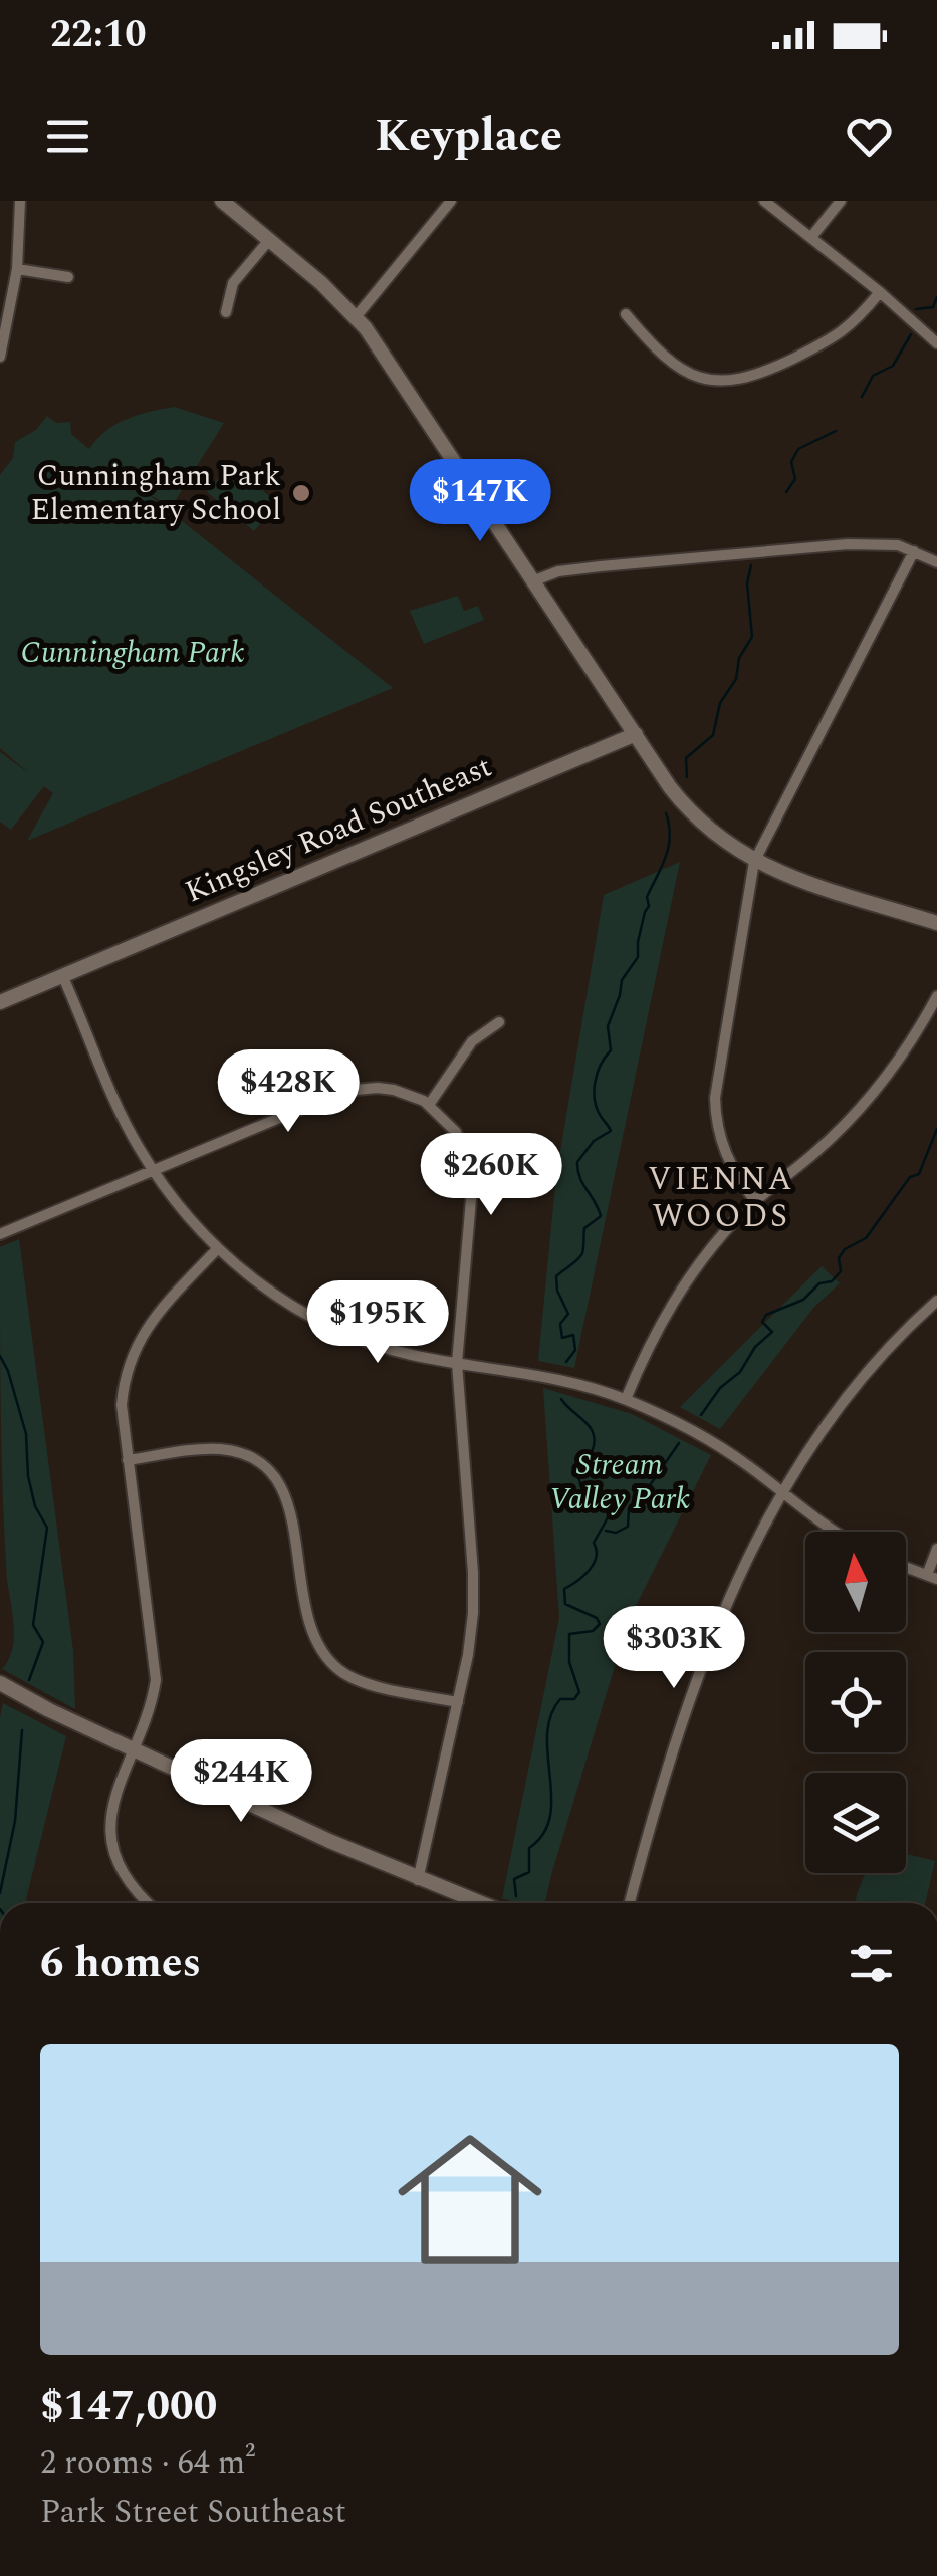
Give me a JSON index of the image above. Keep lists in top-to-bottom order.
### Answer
{
  "streets": {
    "street": ["Kingsley Road Southeast"]
  },
  "districts": ["VIENNA WOODS"],
  "parks": ["Cunningham Park", "Stream Valley Park"],
  "places": ["Cunningham Park Elementary School"],
  "north": "top",
  "page": {
    "status": "22:10",
    "header": "Keyplace",
    "price": [
      "$147K",
      "$428K",
      "$260K",
      "$195K",
      "$303K",
      "$244K"
    ],
    "heading": "6 homes",
    "list": [
      {
        "name": "$147,000",
        "note": "2 rooms · 64 m² · Park Street Southeast"
      }
    ]
  }
}
